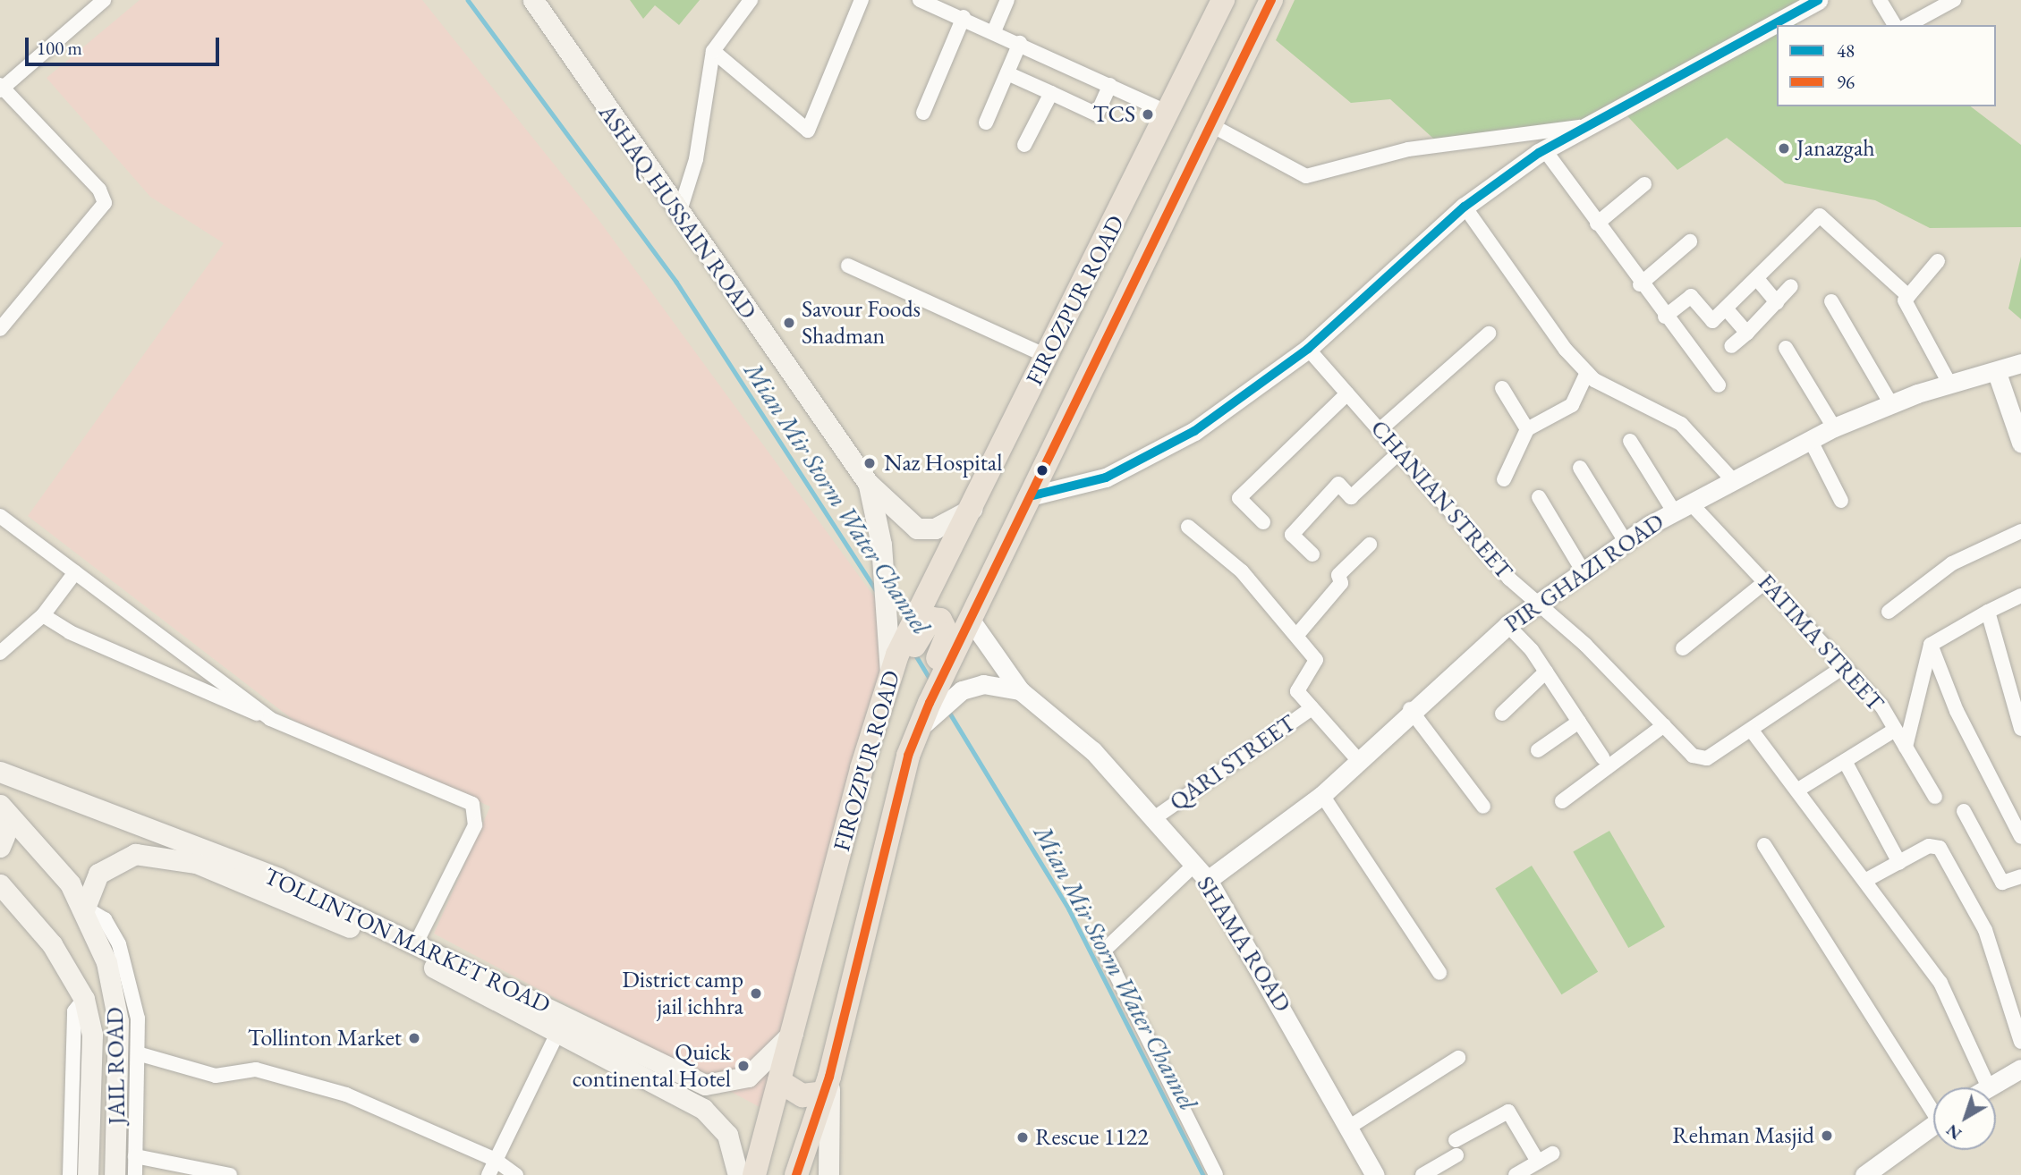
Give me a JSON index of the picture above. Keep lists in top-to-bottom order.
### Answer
{
  "streets": {
    "main road": [
      "ASHAQ HUSSAIN ROAD",
      "FIROZPUR ROAD",
      "TOLLINTON MARKET ROAD",
      "JAIL ROAD"
    ],
    "street": [
      "CHANIAN STREET",
      "PIR GHAZI ROAD",
      "FATIMA STREET",
      "QARI STREET",
      "SHAMA ROAD"
    ]
  },
  "crossings": [
    ["ASHAQ HUSSAIN ROAD", "FIROZPUR ROAD"],
    ["FIROZPUR ROAD", "TOLLINTON MARKET ROAD"],
    ["FIROZPUR ROAD", "SHAMA ROAD"],
    ["CHANIAN STREET", "PIR GHAZI ROAD"],
    ["CHANIAN STREET", "FATIMA STREET"],
    ["PIR GHAZI ROAD", "FATIMA STREET"],
    ["PIR GHAZI ROAD", "SHAMA ROAD"],
    ["QARI STREET", "SHAMA ROAD"],
    ["TOLLINTON MARKET ROAD", "JAIL ROAD"]
  ],
  "water": ["Mian Mir Storm Water Channel"],
  "places": [
    "TCS",
    "Janazgah",
    "Savour Foods Shadman",
    "Naz Hospital",
    "District camp jail ichhra",
    "Tollinton Market",
    "Quick continental Hotel",
    "Rehman Masjid",
    "Rescue 1122"
  ],
  "lines": ["transit line 48", "transit line 96"],
  "legend": ["48", "96"],
  "scale_bar": "100 m",
  "north": "bottom left"
}
